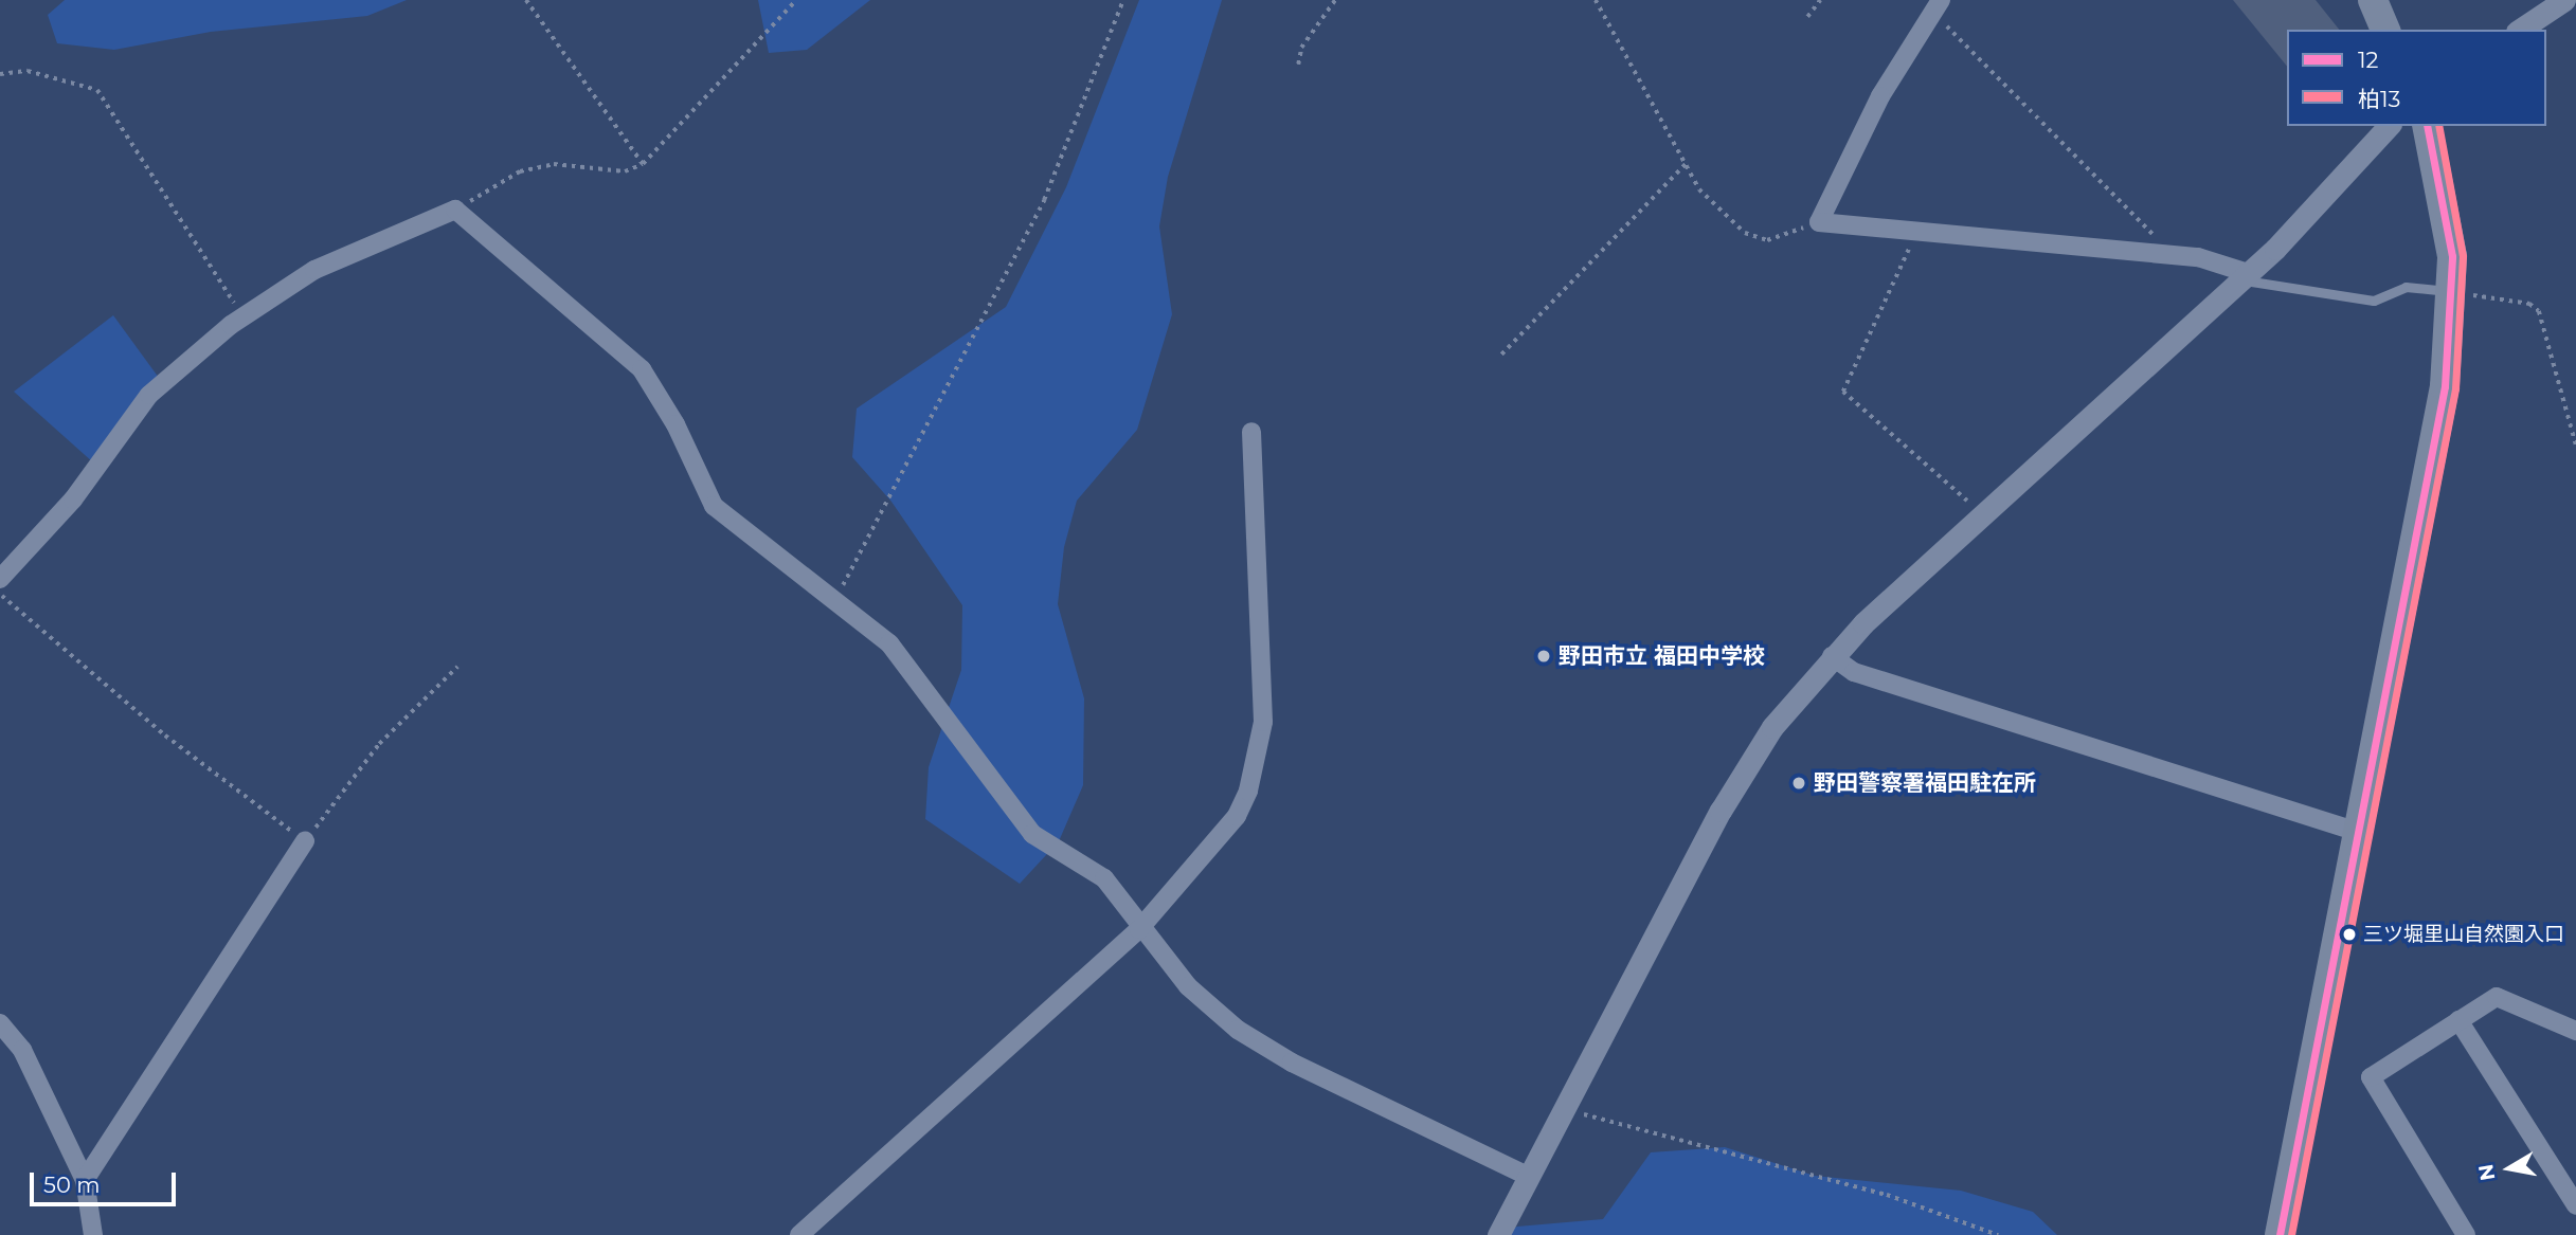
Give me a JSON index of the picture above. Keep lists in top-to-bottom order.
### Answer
{
  "places": ["野田市立 福田中学校", "野田警察署福田駐在所", "三ツ堀里山自然園入口"],
  "lines": ["transit line 12", "transit line 柏13"],
  "legend": ["12", "柏13"],
  "scale_bar": "50 m",
  "north": "left"
}
